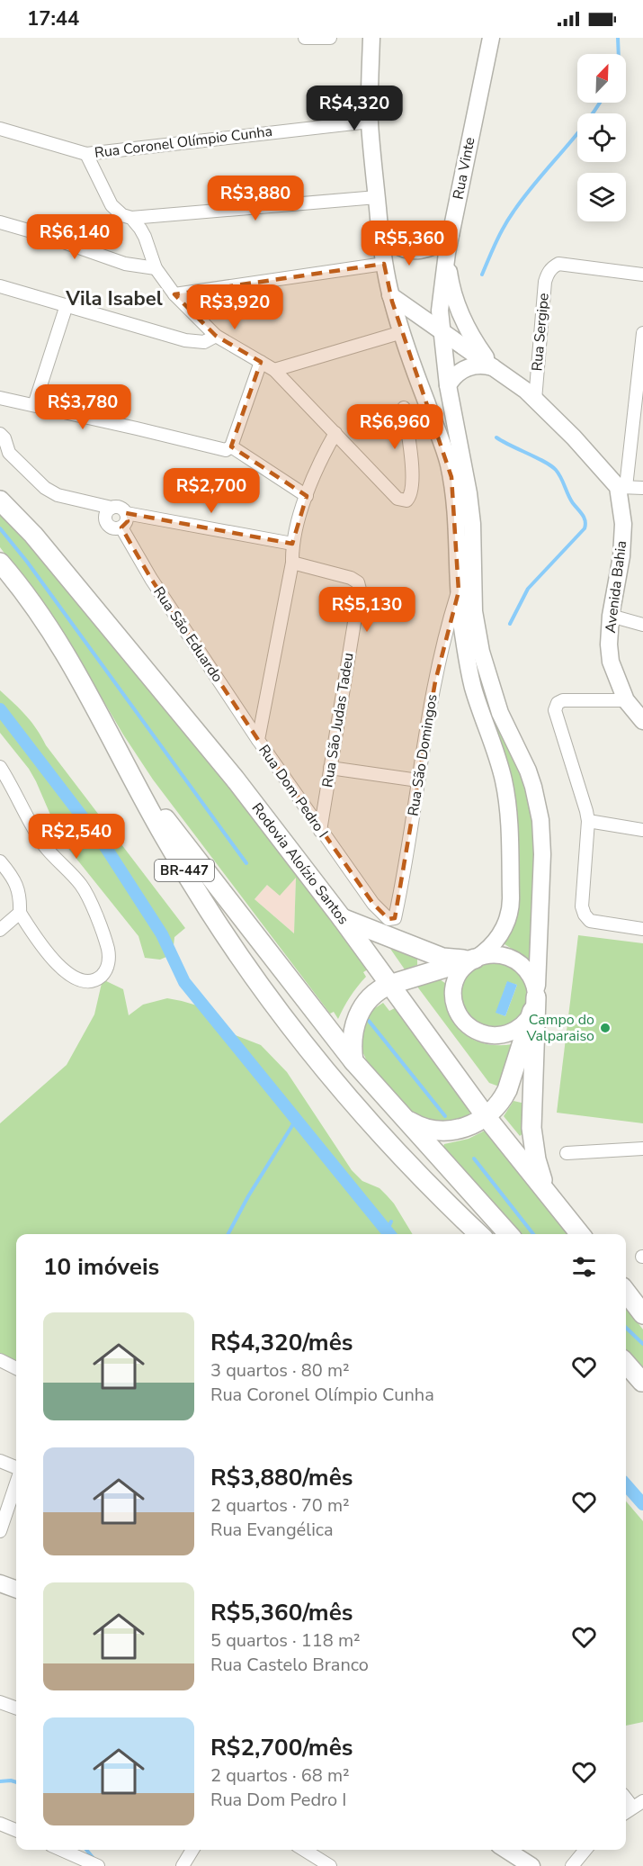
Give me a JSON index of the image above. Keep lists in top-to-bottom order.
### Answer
{
  "streets": {
    "main road": [
      "Rua Vinte",
      "Avenida Bahia",
      "Rodovia Aloízio Santos",
      "BR-447"
    ],
    "street": [
      "Rua Coronel Olímpio Cunha",
      "Rua Sergipe",
      "Rua São Eduardo",
      "Rua São Judas Tadeu",
      "Rua São Domingos",
      "Rua Dom Pedro I"
    ]
  },
  "crossings": [
    ["Rua São Eduardo", "Rua Dom Pedro I"],
    ["Rua São Judas Tadeu", "Rua Dom Pedro I"],
    ["Rua São Domingos", "Rua Dom Pedro I"]
  ],
  "districts": ["Vila Isabel"],
  "places": ["Campo do Valparaiso"],
  "north": "top right",
  "page": {
    "status": "17:44",
    "price": [
      "R$4,320",
      "R$3,880",
      "R$6,140",
      "R$5,360",
      "R$3,920",
      "R$3,780",
      "R$6,960",
      "R$2,700",
      "R$5,130",
      "R$2,540"
    ],
    "heading": "10 imóveis",
    "list": [
      {
        "name": "R$4,320/mês",
        "note": "3 quartos · 80 m² · Rua Coronel Olímpio Cunha"
      },
      {
        "name": "R$3,880/mês",
        "note": "2 quartos · 70 m² · Rua Evangélica"
      },
      {
        "name": "R$5,360/mês",
        "note": "5 quartos · 118 m² · Rua Castelo Branco"
      },
      {
        "name": "R$2,700/mês",
        "note": "2 quartos · 68 m² · Rua Dom Pedro I"
      }
    ]
  }
}
